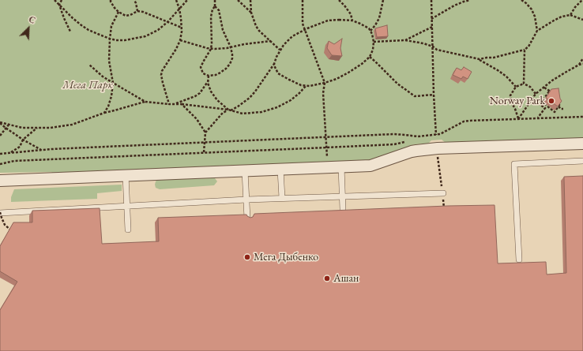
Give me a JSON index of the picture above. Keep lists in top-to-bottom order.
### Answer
{
  "parks": ["Мега Парк"],
  "places": ["Norway Park", "Мега Дыбенко", "Ашан"],
  "north": "top right"
}
